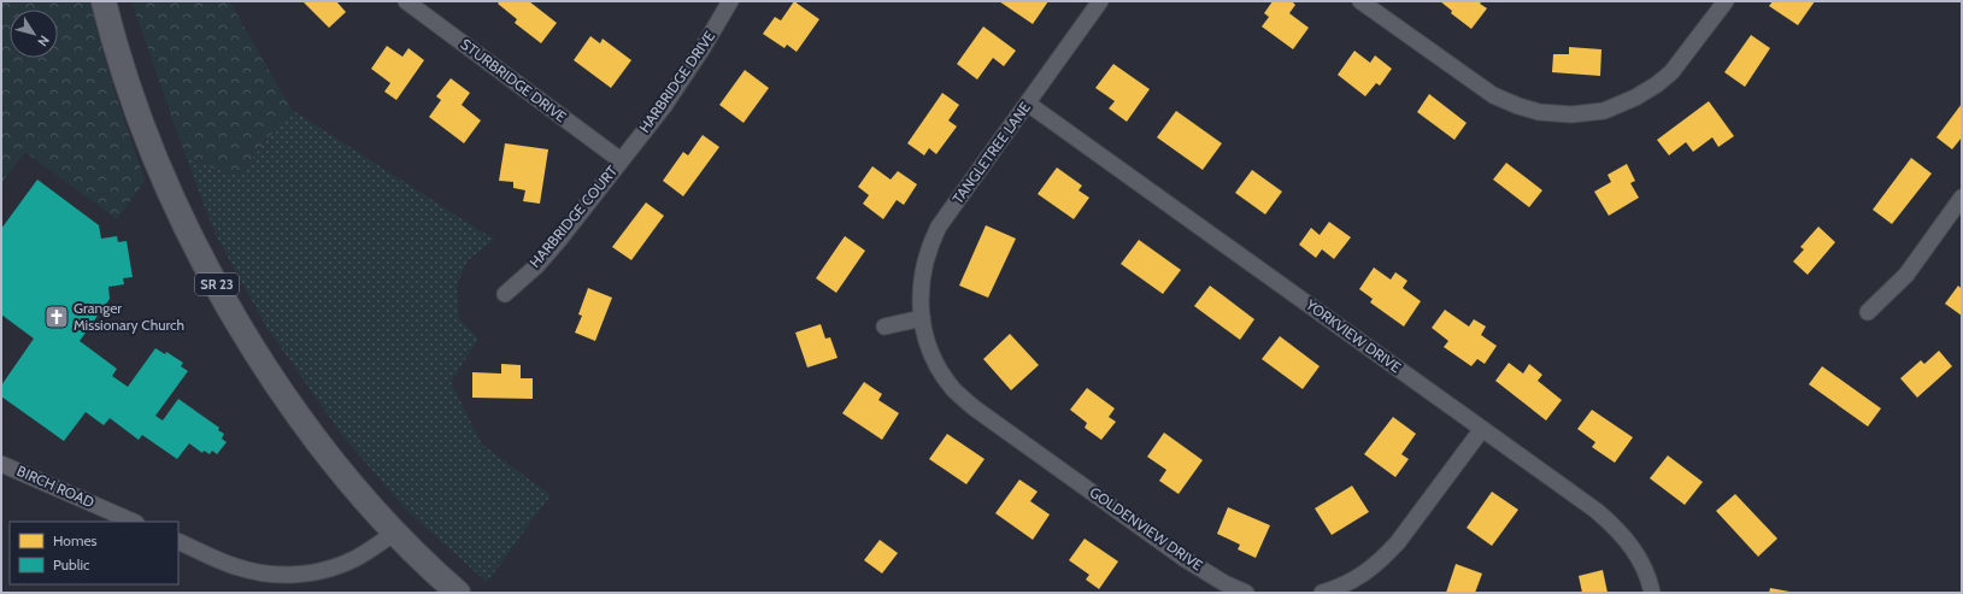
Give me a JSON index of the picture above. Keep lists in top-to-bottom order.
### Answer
{
  "streets": {
    "main road": ["SR 23"],
    "street": [
      "STURBRIDGE DRIVE",
      "HARBRIDGE DRIVE",
      "TANGLETREE LANE",
      "HARBRIDGE COURT",
      "YORKVIEW DRIVE",
      "BIRCH ROAD",
      "GOLDENVIEW DRIVE"
    ]
  },
  "crossings": [
    ["STURBRIDGE DRIVE", "HARBRIDGE DRIVE"],
    ["STURBRIDGE DRIVE", "HARBRIDGE COURT"],
    ["HARBRIDGE DRIVE", "HARBRIDGE COURT"],
    ["TANGLETREE LANE", "YORKVIEW DRIVE"],
    ["TANGLETREE LANE", "GOLDENVIEW DRIVE"]
  ],
  "places": {
    "church": ["Granger Missionary Church"]
  },
  "legend": ["Homes", "Public"],
  "north": "bottom right"
}
